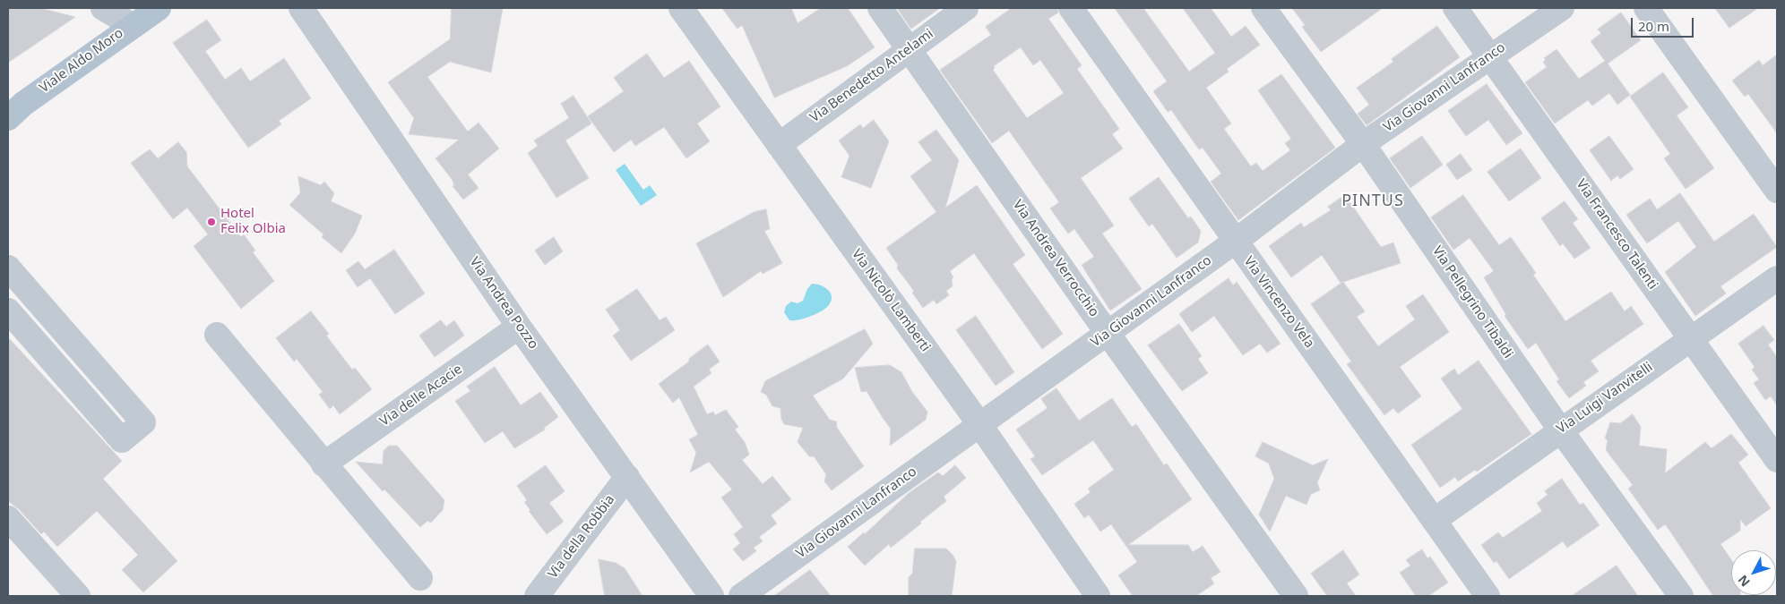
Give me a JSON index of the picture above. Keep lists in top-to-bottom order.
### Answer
{
  "streets": {
    "main road": ["Viale Aldo Moro"],
    "street": [
      "Via Benedetto Antelami",
      "Via Giovanni Lanfranco",
      "Via Francesco Talenti",
      "Via Andrea Verrocchio",
      "Via Nicolò Lamberti",
      "Via Vincenzo Vela",
      "Via Pellegrino Tibaldi",
      "Via Andrea Pozzo",
      "Via delle Acacie",
      "Via Luigi Vanvitelli",
      "Via della Robbia"
    ]
  },
  "crossings": [
    ["Via Benedetto Antelami", "Via Andrea Verrocchio"],
    ["Via Benedetto Antelami", "Via Nicolò Lamberti"],
    ["Via Giovanni Lanfranco", "Via Francesco Talenti"],
    ["Via Giovanni Lanfranco", "Via Andrea Verrocchio"],
    ["Via Giovanni Lanfranco", "Via Nicolò Lamberti"],
    ["Via Giovanni Lanfranco", "Via Vincenzo Vela"],
    ["Via Giovanni Lanfranco", "Via Pellegrino Tibaldi"],
    ["Via Francesco Talenti", "Via Luigi Vanvitelli"],
    ["Via Vincenzo Vela", "Via Luigi Vanvitelli"],
    ["Via Pellegrino Tibaldi", "Via Luigi Vanvitelli"],
    ["Via Andrea Pozzo", "Via delle Acacie"],
    ["Via Andrea Pozzo", "Via della Robbia"]
  ],
  "districts": ["PINTUS"],
  "places": ["Hotel Felix Olbia"],
  "scale_bar": "20 m",
  "north": "bottom left"
}
